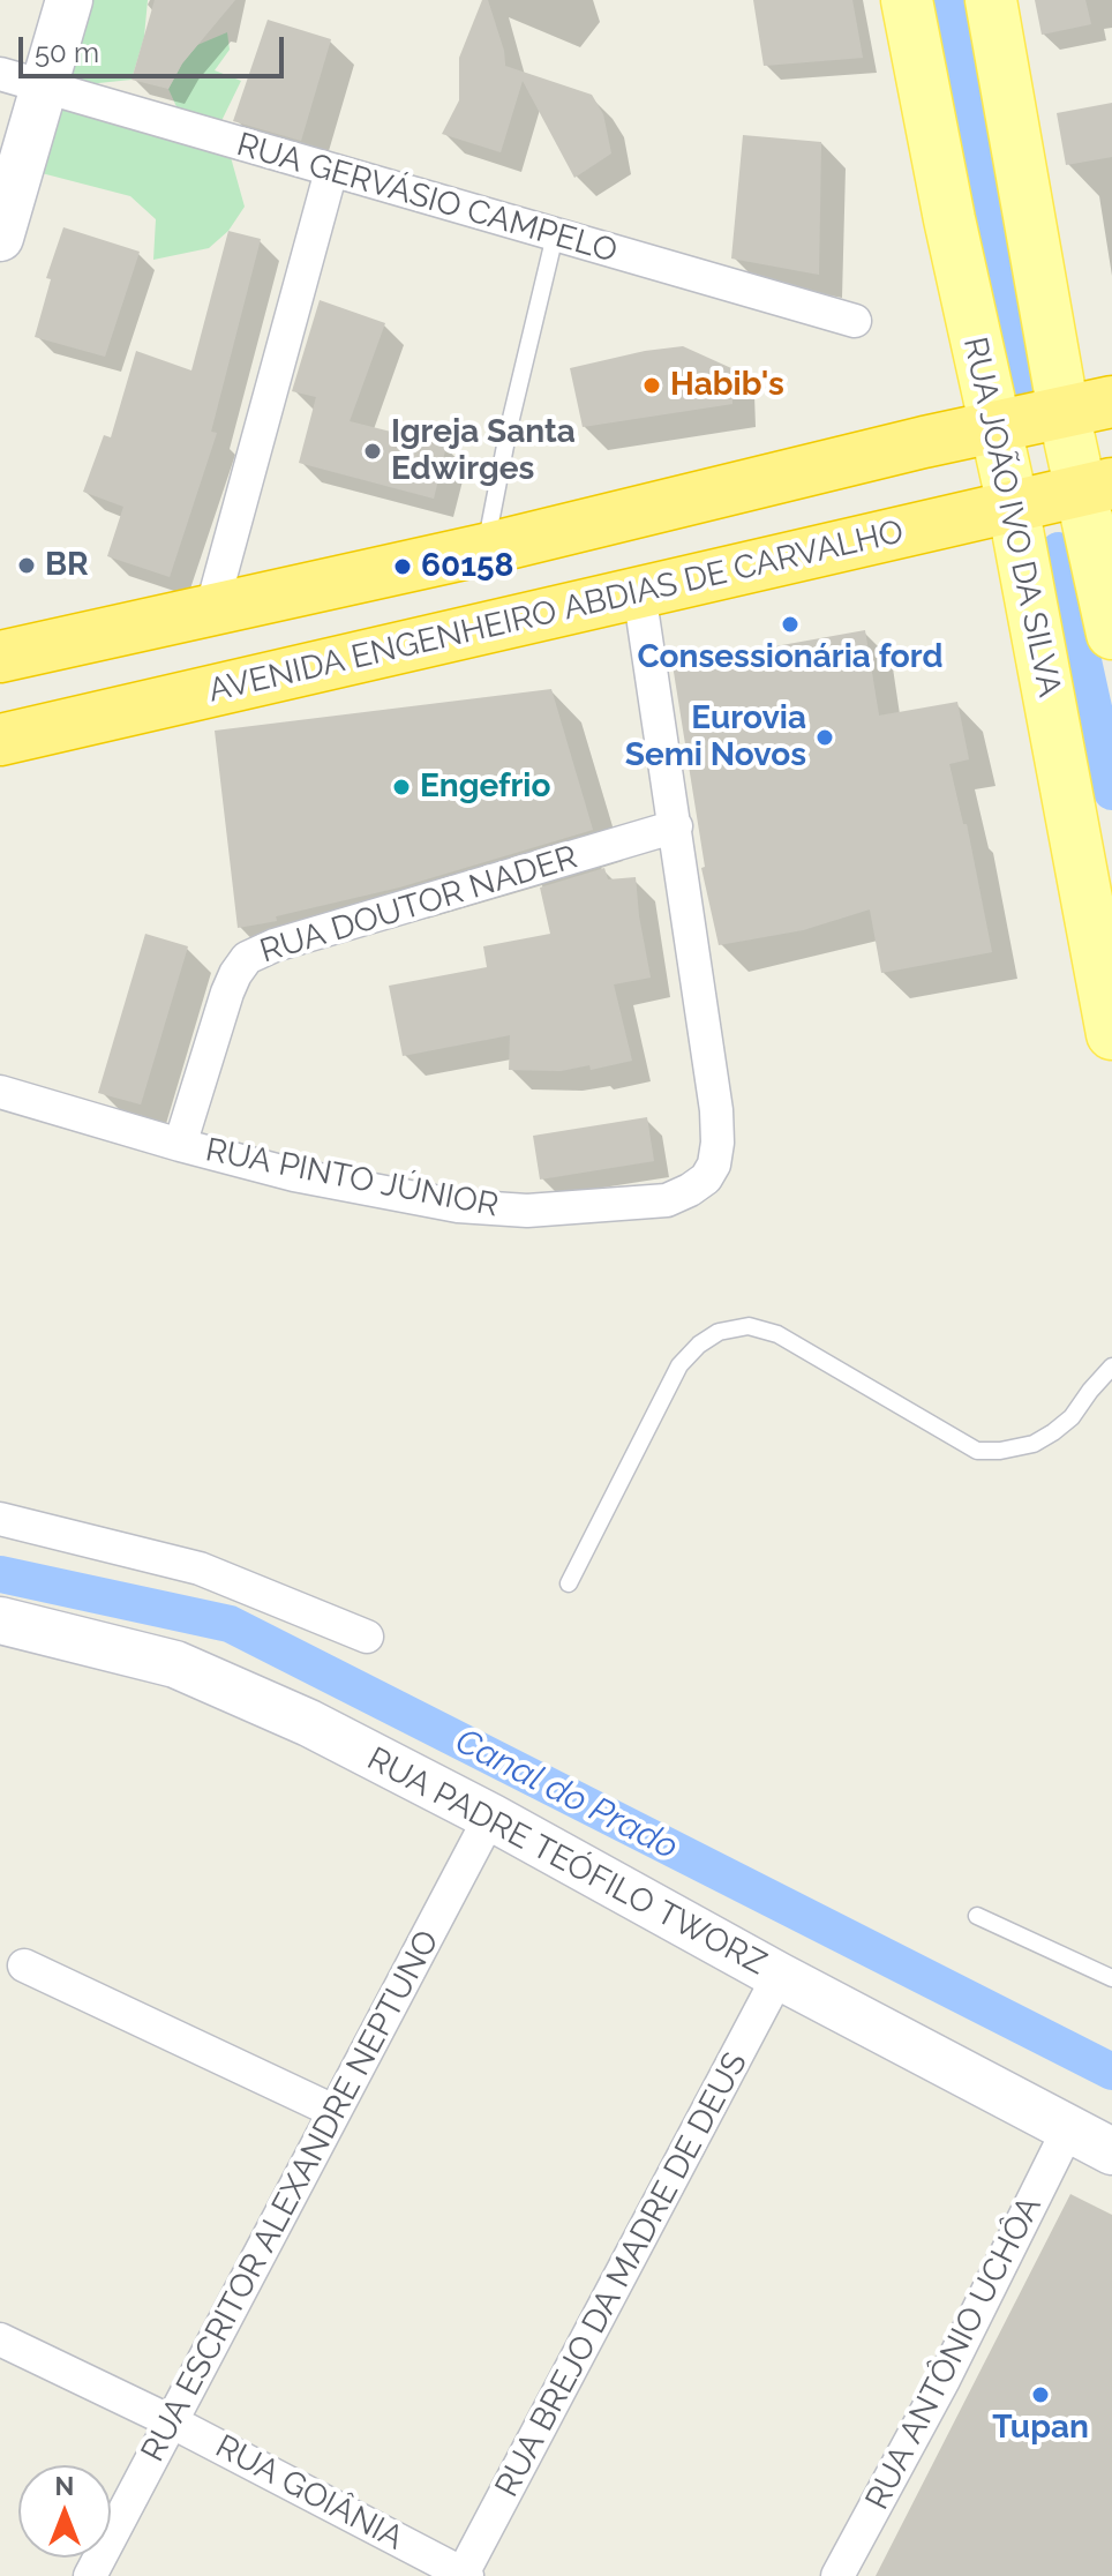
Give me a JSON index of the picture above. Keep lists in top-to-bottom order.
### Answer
{
  "streets": {
    "highway": ["AVENIDA ENGENHEIRO ABDIAS DE CARVALHO"],
    "main road": ["RUA JOÃO IVO DA SILVA"],
    "street": [
      "RUA GERVÁSIO CAMPELO",
      "RUA DOUTOR NADER",
      "RUA PINTO JÚNIOR",
      "RUA PADRE TEÓFILO TWORZ",
      "RUA ESCRITOR ALEXANDRE NEPTUNO",
      "RUA BREJO DA MADRE DE DEUS",
      "RUA ANTÔNIO UCHÔA",
      "RUA GOIÂNIA"
    ]
  },
  "crossings": [
    ["RUA JOÃO IVO DA SILVA", "AVENIDA ENGENHEIRO ABDIAS DE CARVALHO"],
    ["RUA DOUTOR NADER", "RUA PINTO JÚNIOR"],
    ["RUA PADRE TEÓFILO TWORZ", "RUA ESCRITOR ALEXANDRE NEPTUNO"],
    ["RUA PADRE TEÓFILO TWORZ", "RUA BREJO DA MADRE DE DEUS"],
    ["RUA PADRE TEÓFILO TWORZ", "RUA ANTÔNIO UCHÔA"],
    ["RUA ESCRITOR ALEXANDRE NEPTUNO", "RUA GOIÂNIA"],
    ["RUA BREJO DA MADRE DE DEUS", "RUA GOIÂNIA"]
  ],
  "water": ["Canal do Prado"],
  "places": [
    "Habib's",
    "Igreja Santa Edwirges",
    "BR",
    "60158",
    "Consessionária ford",
    "Eurovia Semi Novos",
    "Engefrio",
    "Tupan"
  ],
  "scale_bar": "50 m",
  "north": "top"
}
